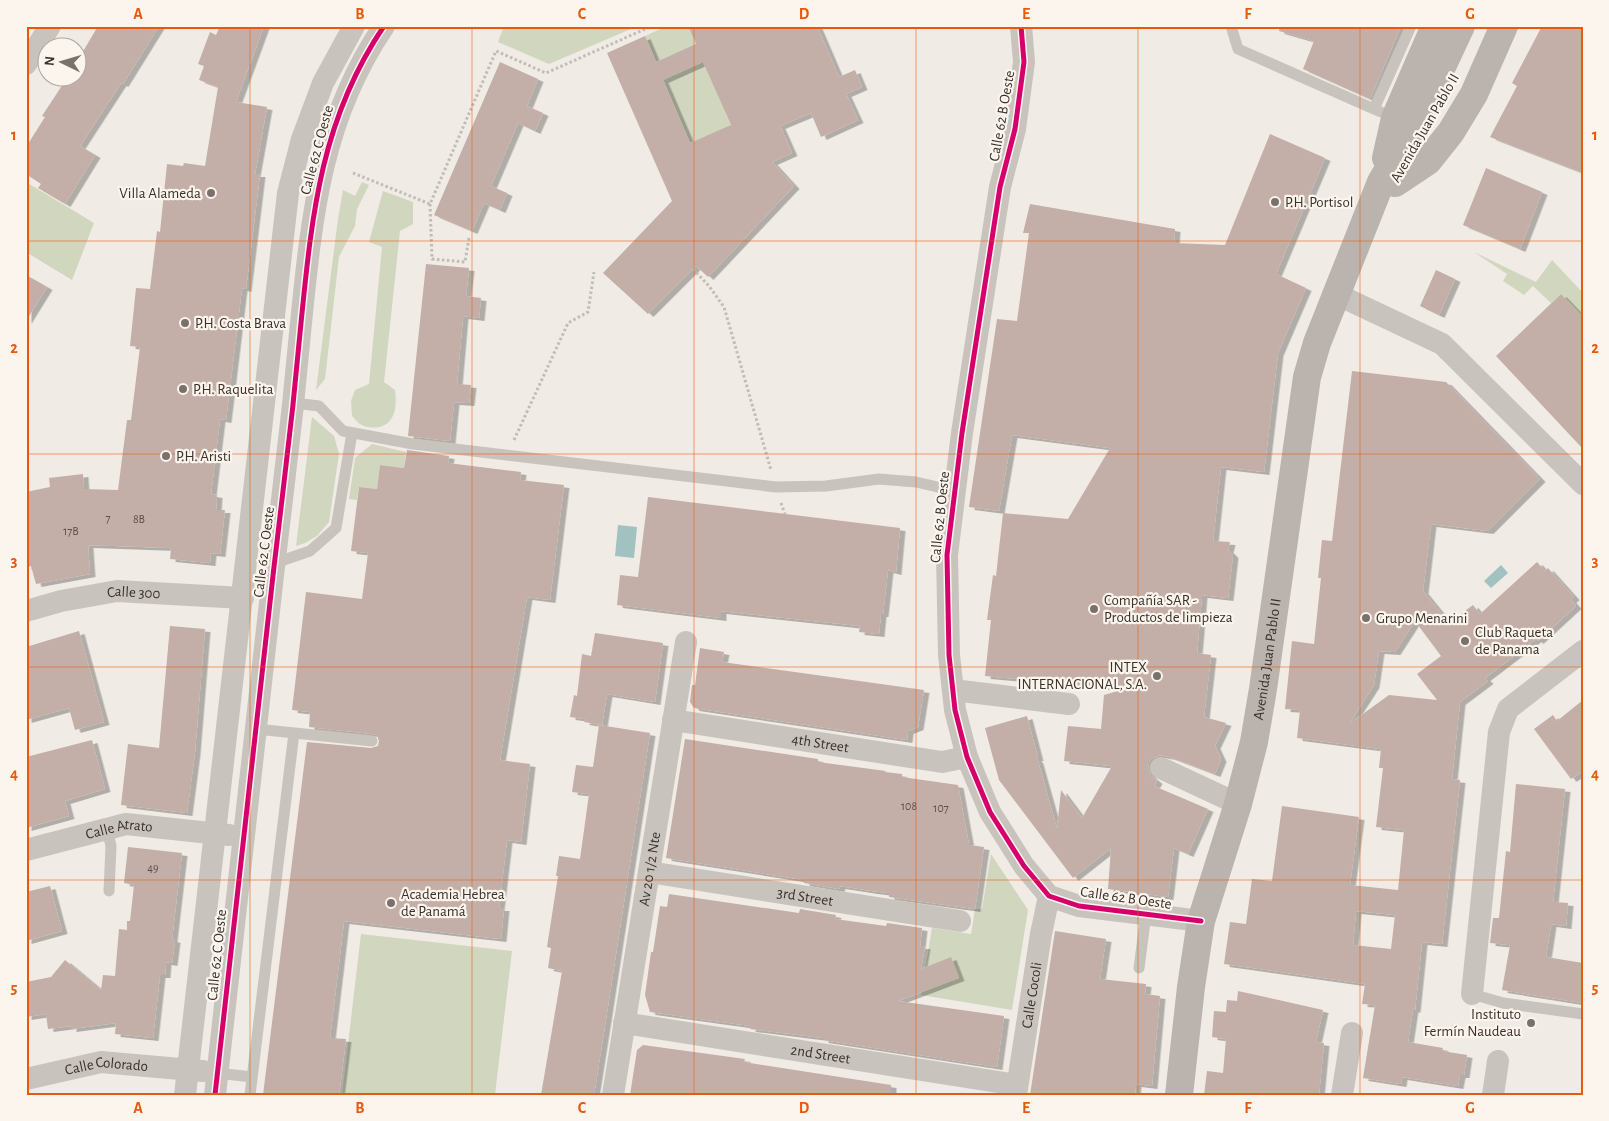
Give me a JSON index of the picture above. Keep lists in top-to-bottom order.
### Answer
{
  "streets": {
    "main road": ["Avenida Juan Pablo II"],
    "street": [
      "Calle 62 B Oeste",
      "Calle 62 C Oeste",
      "Calle 300",
      "4th Street",
      "Calle Atrato",
      "Av 20 1/2 Nte",
      "3rd Street",
      "Calle Cocoli",
      "2nd Street",
      "Calle Colorado"
    ]
  },
  "crossings": [
    ["Calle 62 B Oeste", "Avenida Juan Pablo II"],
    ["Calle 62 B Oeste", "4th Street"],
    ["Calle 62 B Oeste", "Calle Cocoli"],
    ["Calle 62 C Oeste", "Calle 300"],
    ["Calle 62 C Oeste", "Calle Atrato"],
    ["Calle 62 C Oeste", "Calle Colorado"],
    ["4th Street", "Av 20 1/2 Nte"],
    ["Av 20 1/2 Nte", "3rd Street"],
    ["Av 20 1/2 Nte", "2nd Street"],
    ["Calle Cocoli", "2nd Street"]
  ],
  "places": [
    "Villa Alameda",
    "P.H. Portisol",
    "P.H. Costa Brava",
    "P.H. Raquelita",
    "P.H. Aristi",
    "Compañía SAR - Productos de limpieza",
    "Grupo Menarini",
    "Club Raqueta de Panama",
    "INTEX INTERNACIONAL, S.A.",
    "Academia Hebrea de Panamá",
    "Instituto Fermín Naudeau"
  ],
  "house_numbers": [
    "7",
    "8B",
    "17B",
    "108",
    "107",
    "49"
  ],
  "north": "left",
  "grid": {
    "columns": [
      "A",
      "B",
      "C",
      "D",
      "E",
      "F",
      "G"
    ],
    "rows": [
      "1",
      "2",
      "3",
      "4",
      "5"
    ]
  }
}
